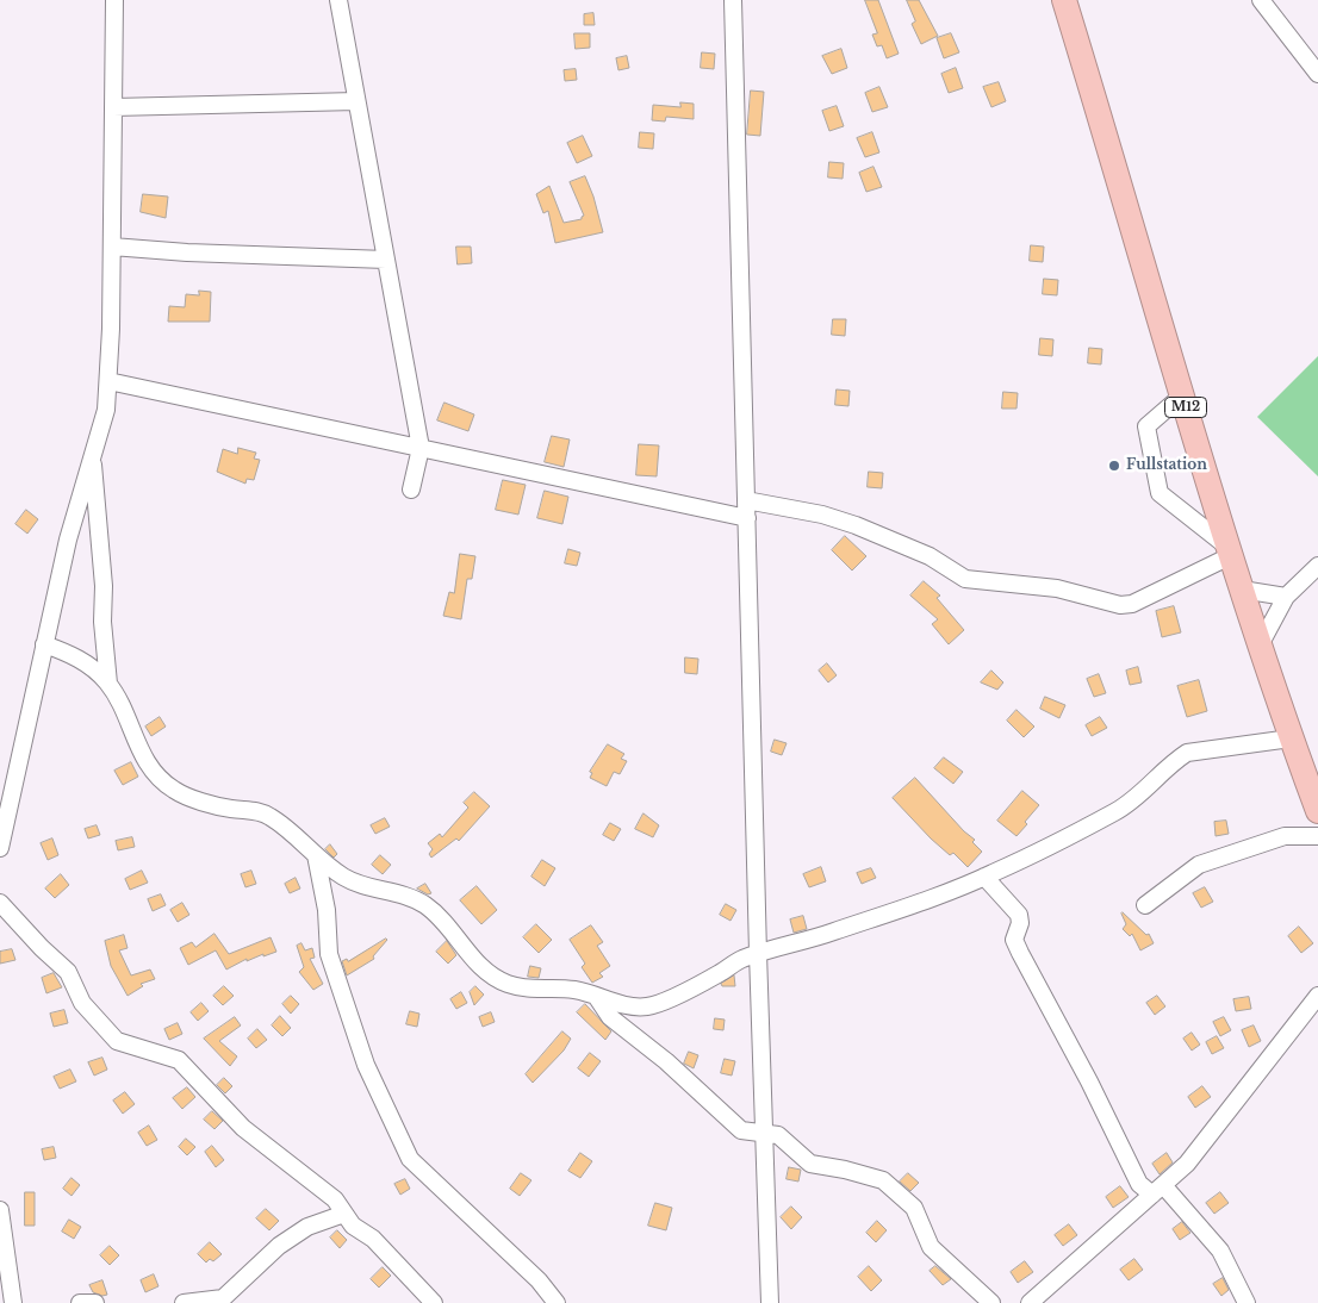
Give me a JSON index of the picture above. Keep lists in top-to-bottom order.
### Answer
{
  "streets": {
    "highway": ["M12"]
  },
  "places": ["Fullstation"]
}
